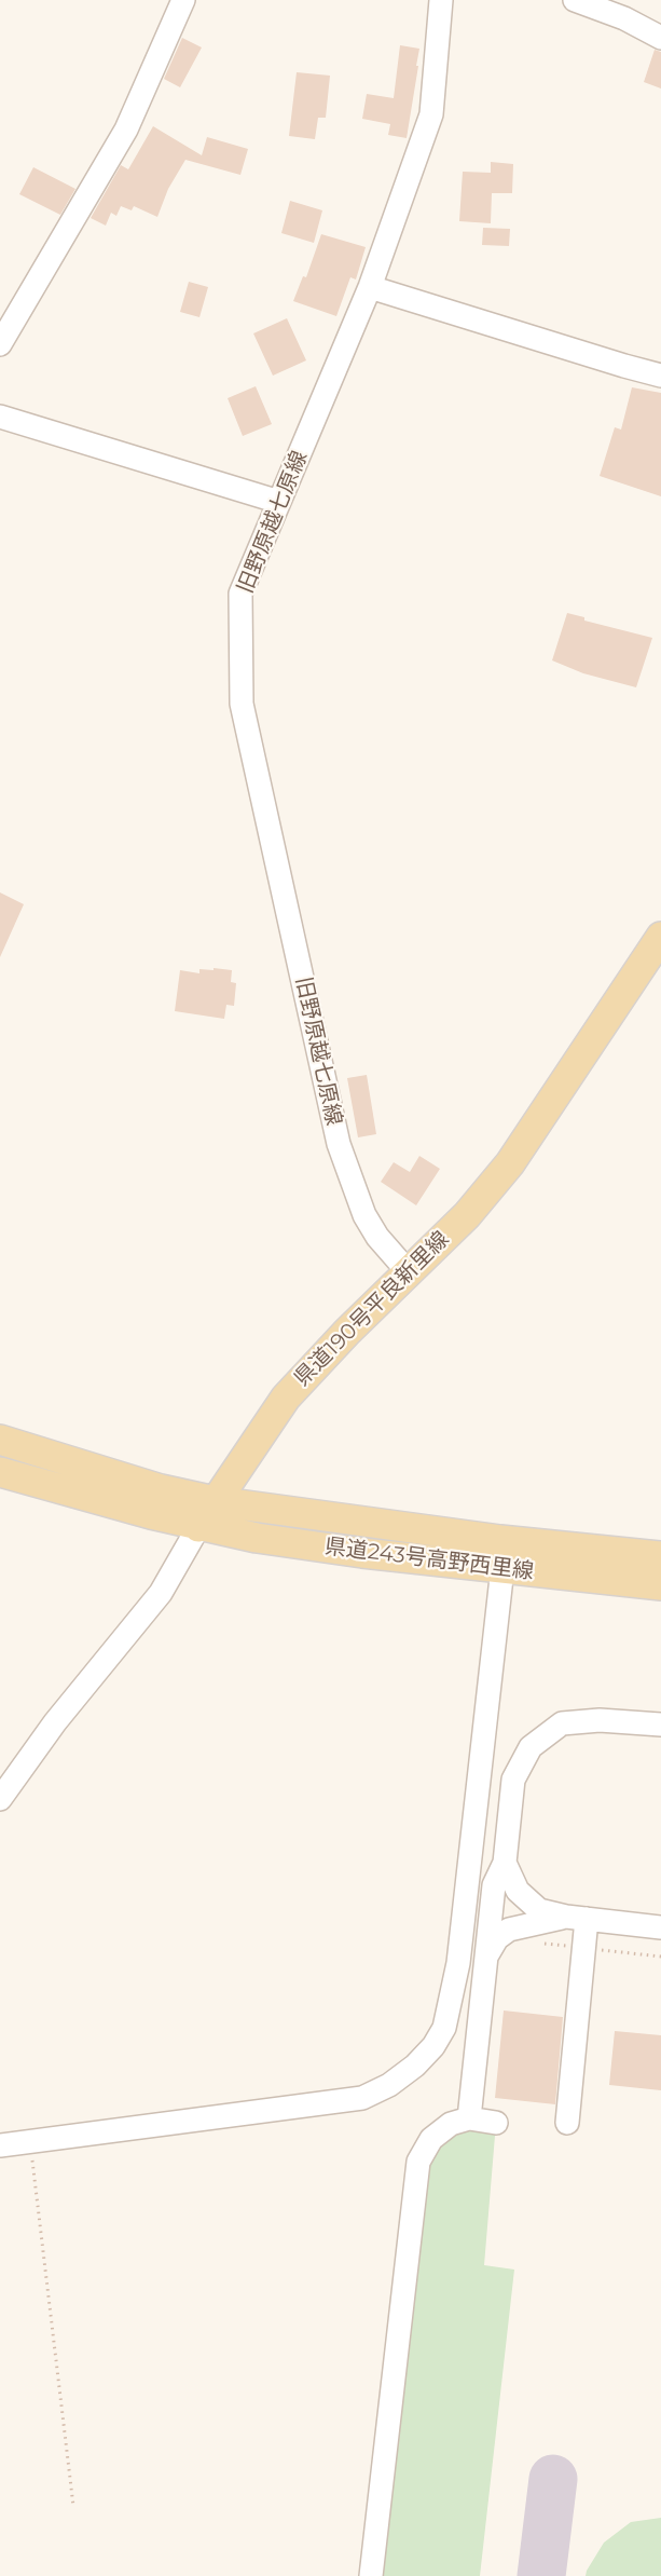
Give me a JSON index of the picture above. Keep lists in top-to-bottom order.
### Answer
{
  "streets": {
    "main road": ["県道190号平良新里線", "県道243号高野西里線"],
    "street": ["旧野原越七原線"]
  },
  "crossings": [
    ["旧野原越七原線", "県道190号平良新里線"],
    ["県道190号平良新里線", "県道243号高野西里線"]
  ]
}
